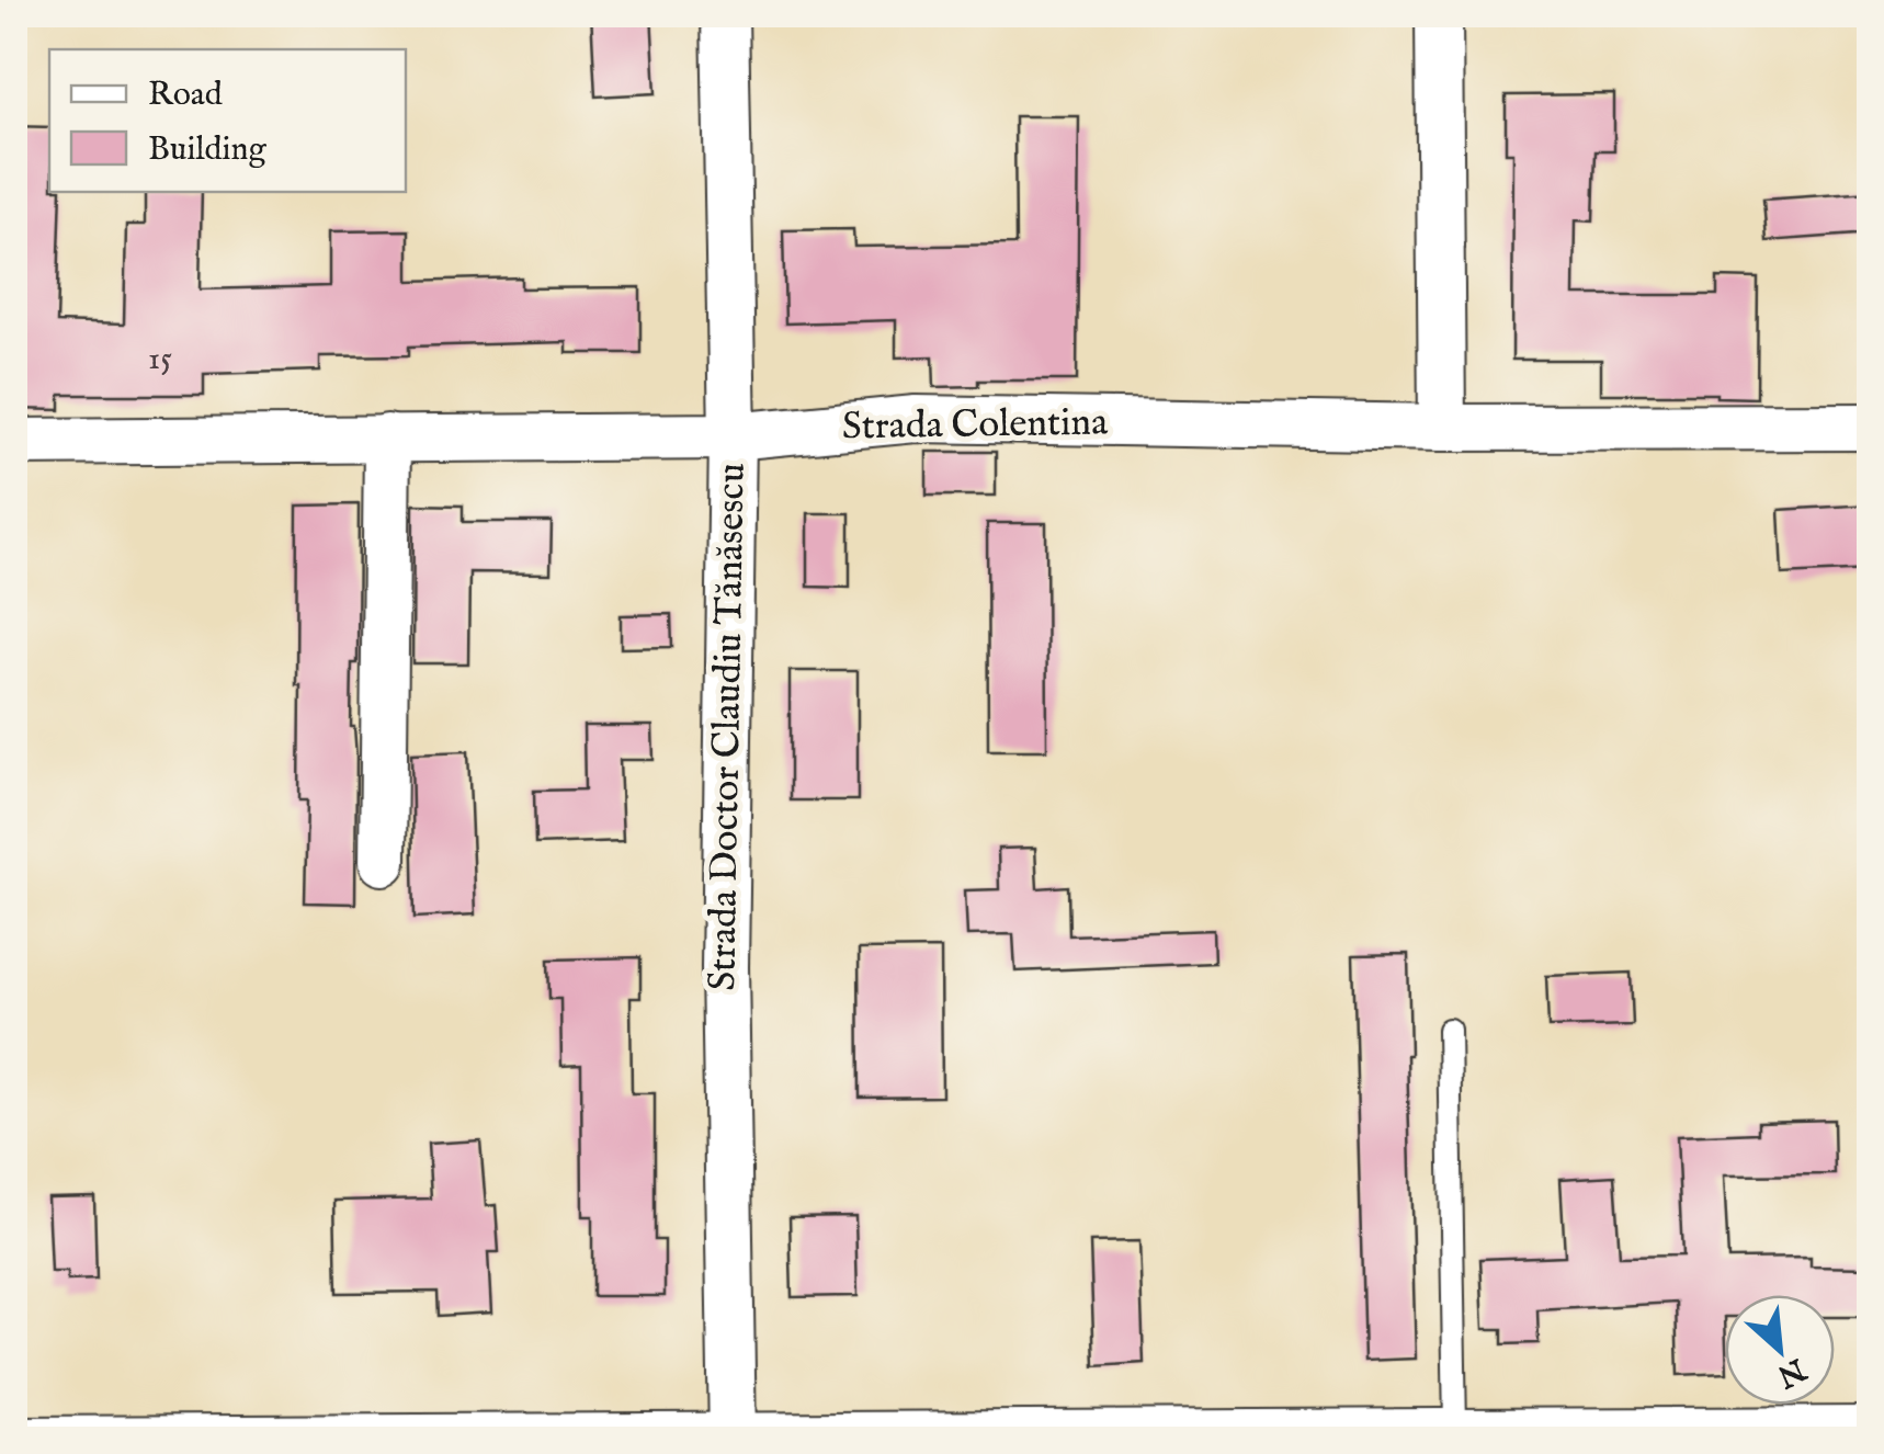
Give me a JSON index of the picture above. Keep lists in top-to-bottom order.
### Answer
{
  "streets": {
    "street": ["Strada Colentina", "Strada Doctor Claudiu Tănăsescu"]
  },
  "crossings": [
    ["Strada Colentina", "Strada Doctor Claudiu Tănăsescu"]
  ],
  "house_numbers": ["15"],
  "legend": ["Road", "Building"],
  "north": "bottom right"
}
